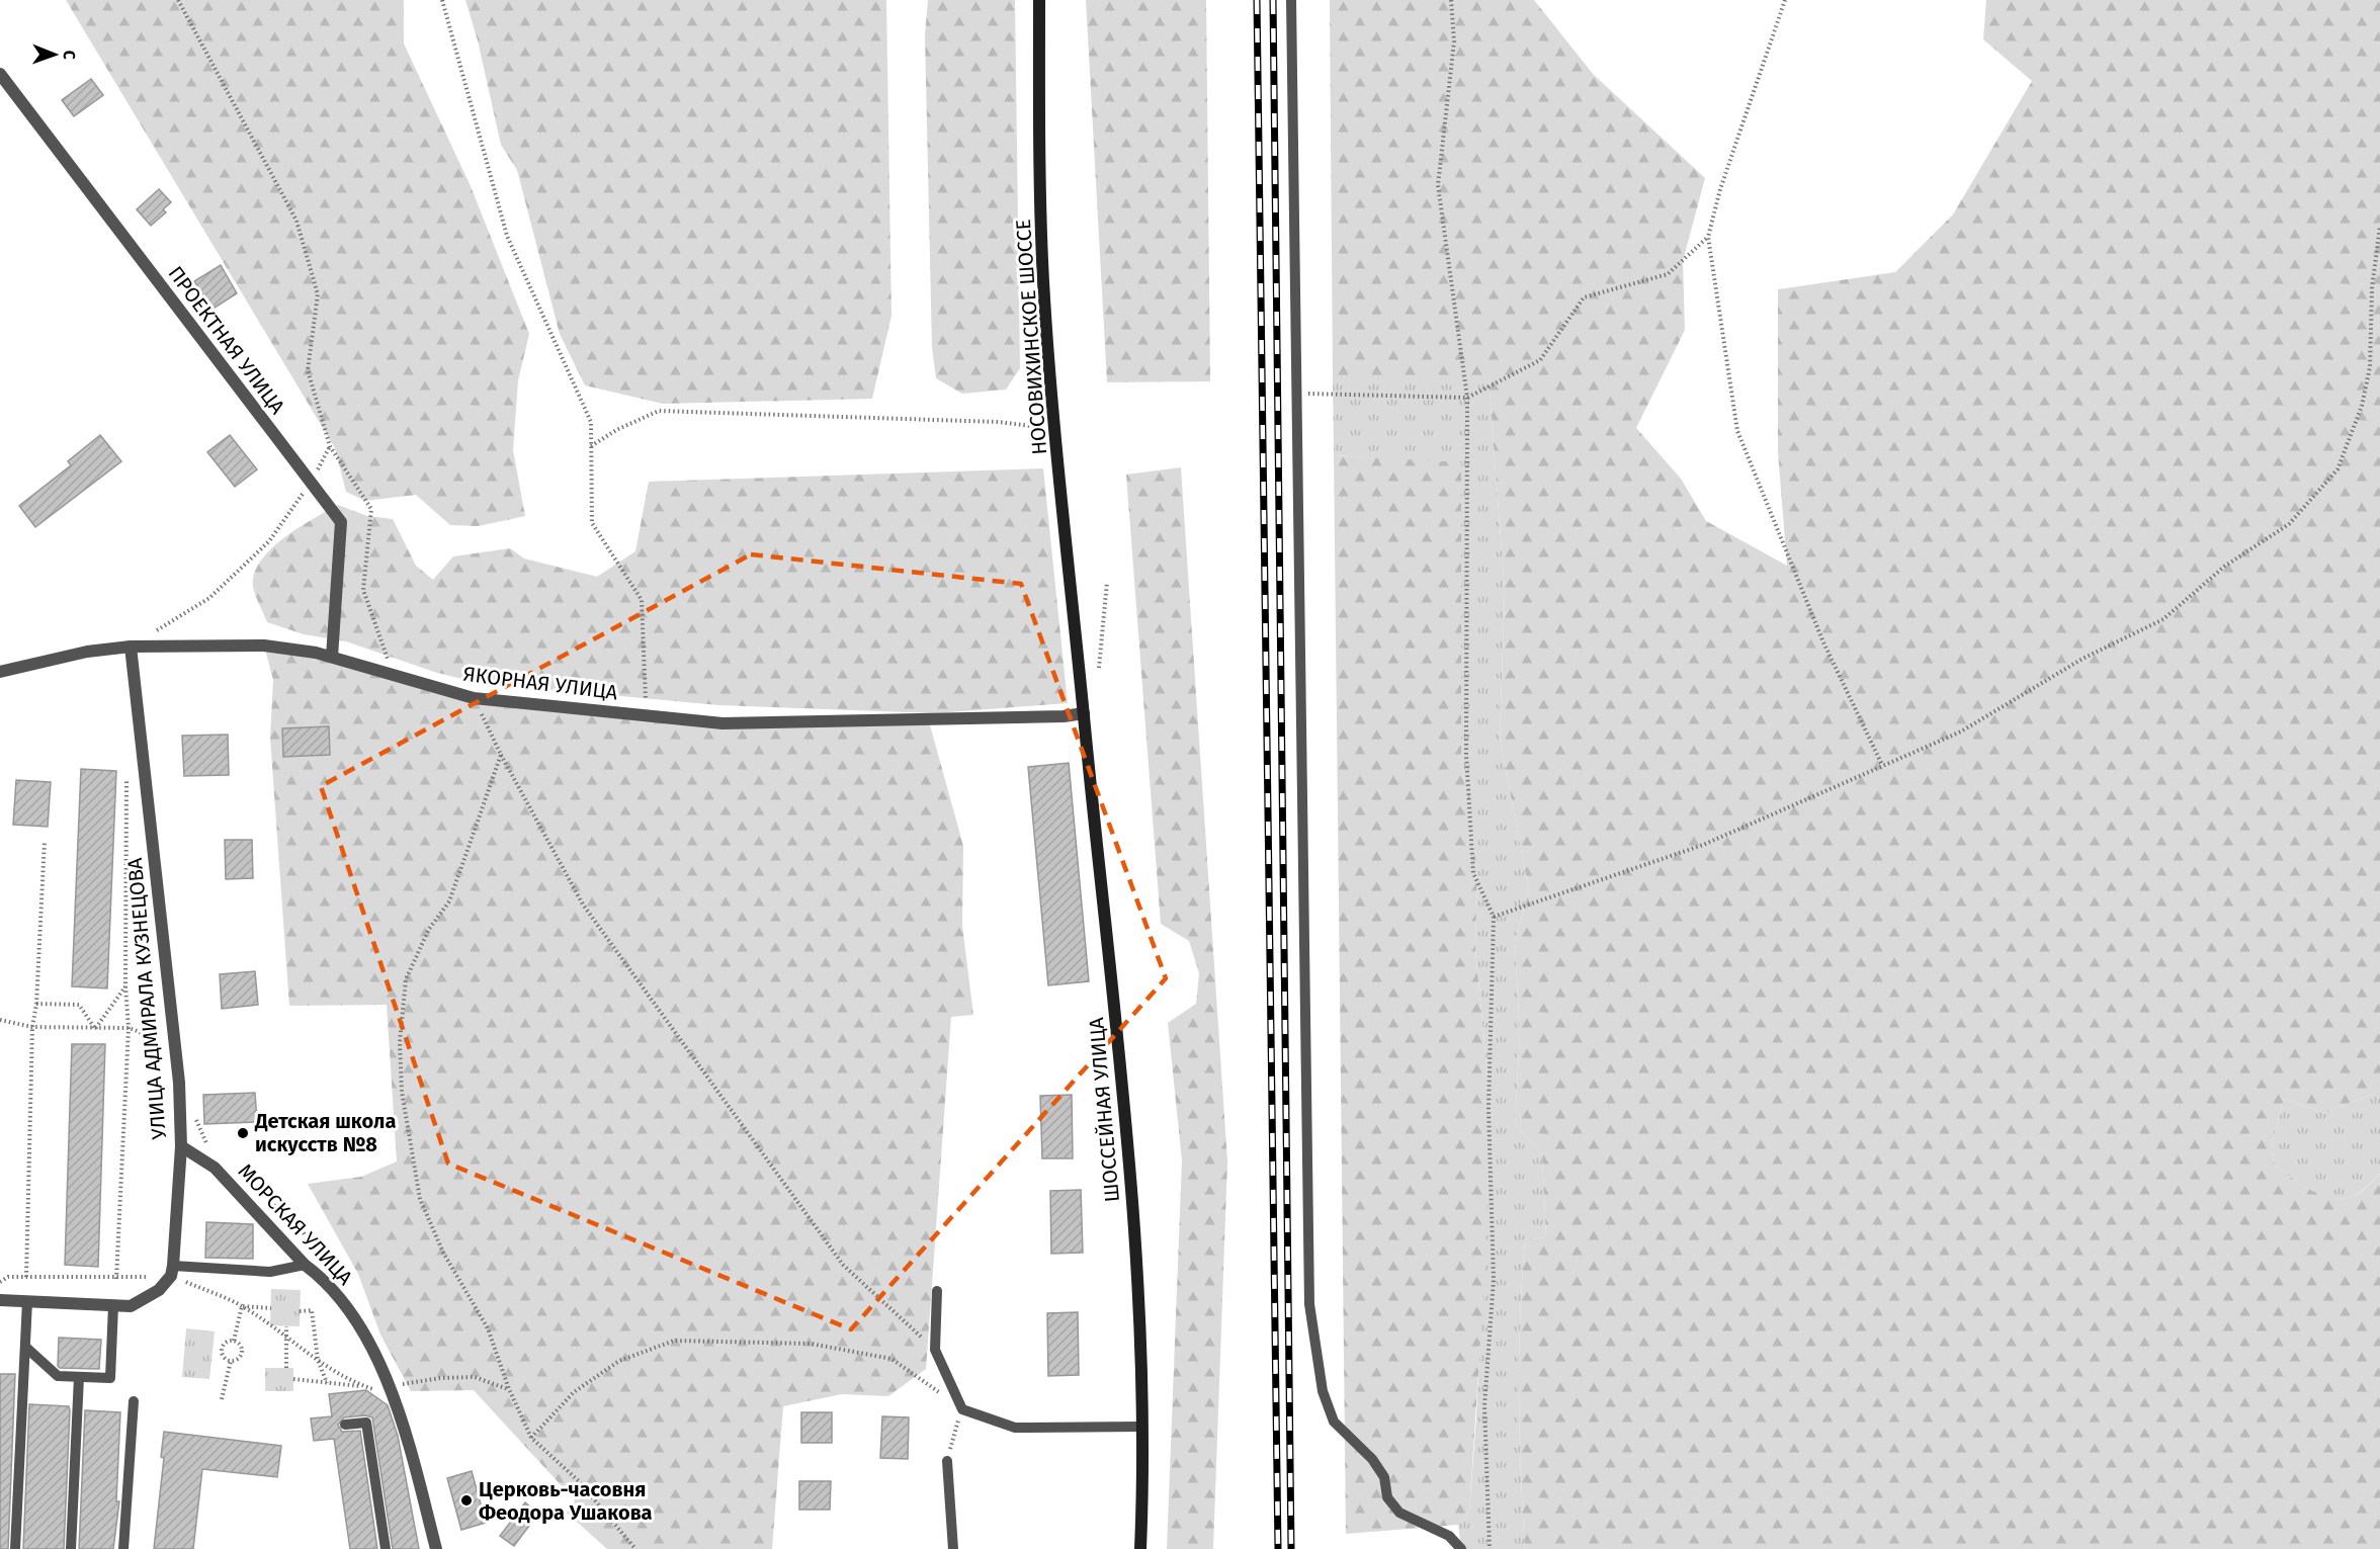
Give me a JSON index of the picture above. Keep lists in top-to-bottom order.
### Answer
{
  "streets": {
    "main road": ["НОСОВИХИНСКОЕ ШОССЕ", "ШОССЕЙНАЯ УЛИЦА"],
    "street": [
      "ПРОЕКТНАЯ УЛИЦА",
      "ЯКОРНАЯ УЛИЦА",
      "УЛИЦА АДМИРАЛА КУЗНЕЦОВА",
      "МОРСКАЯ УЛИЦА"
    ]
  },
  "crossings": [
    ["НОСОВИХИНСКОЕ ШОССЕ", "ШОССЕЙНАЯ УЛИЦА"],
    ["ПРОЕКТНАЯ УЛИЦА", "ЯКОРНАЯ УЛИЦА"],
    ["ЯКОРНАЯ УЛИЦА", "УЛИЦА АДМИРАЛА КУЗНЕЦОВА"],
    ["ЯКОРНАЯ УЛИЦА", "ШОССЕЙНАЯ УЛИЦА"],
    ["УЛИЦА АДМИРАЛА КУЗНЕЦОВА", "МОРСКАЯ УЛИЦА"]
  ],
  "places": ["Детская школа искусств №8", "Церковь-часовня Феодора Ушакова"],
  "north": "right"
}
